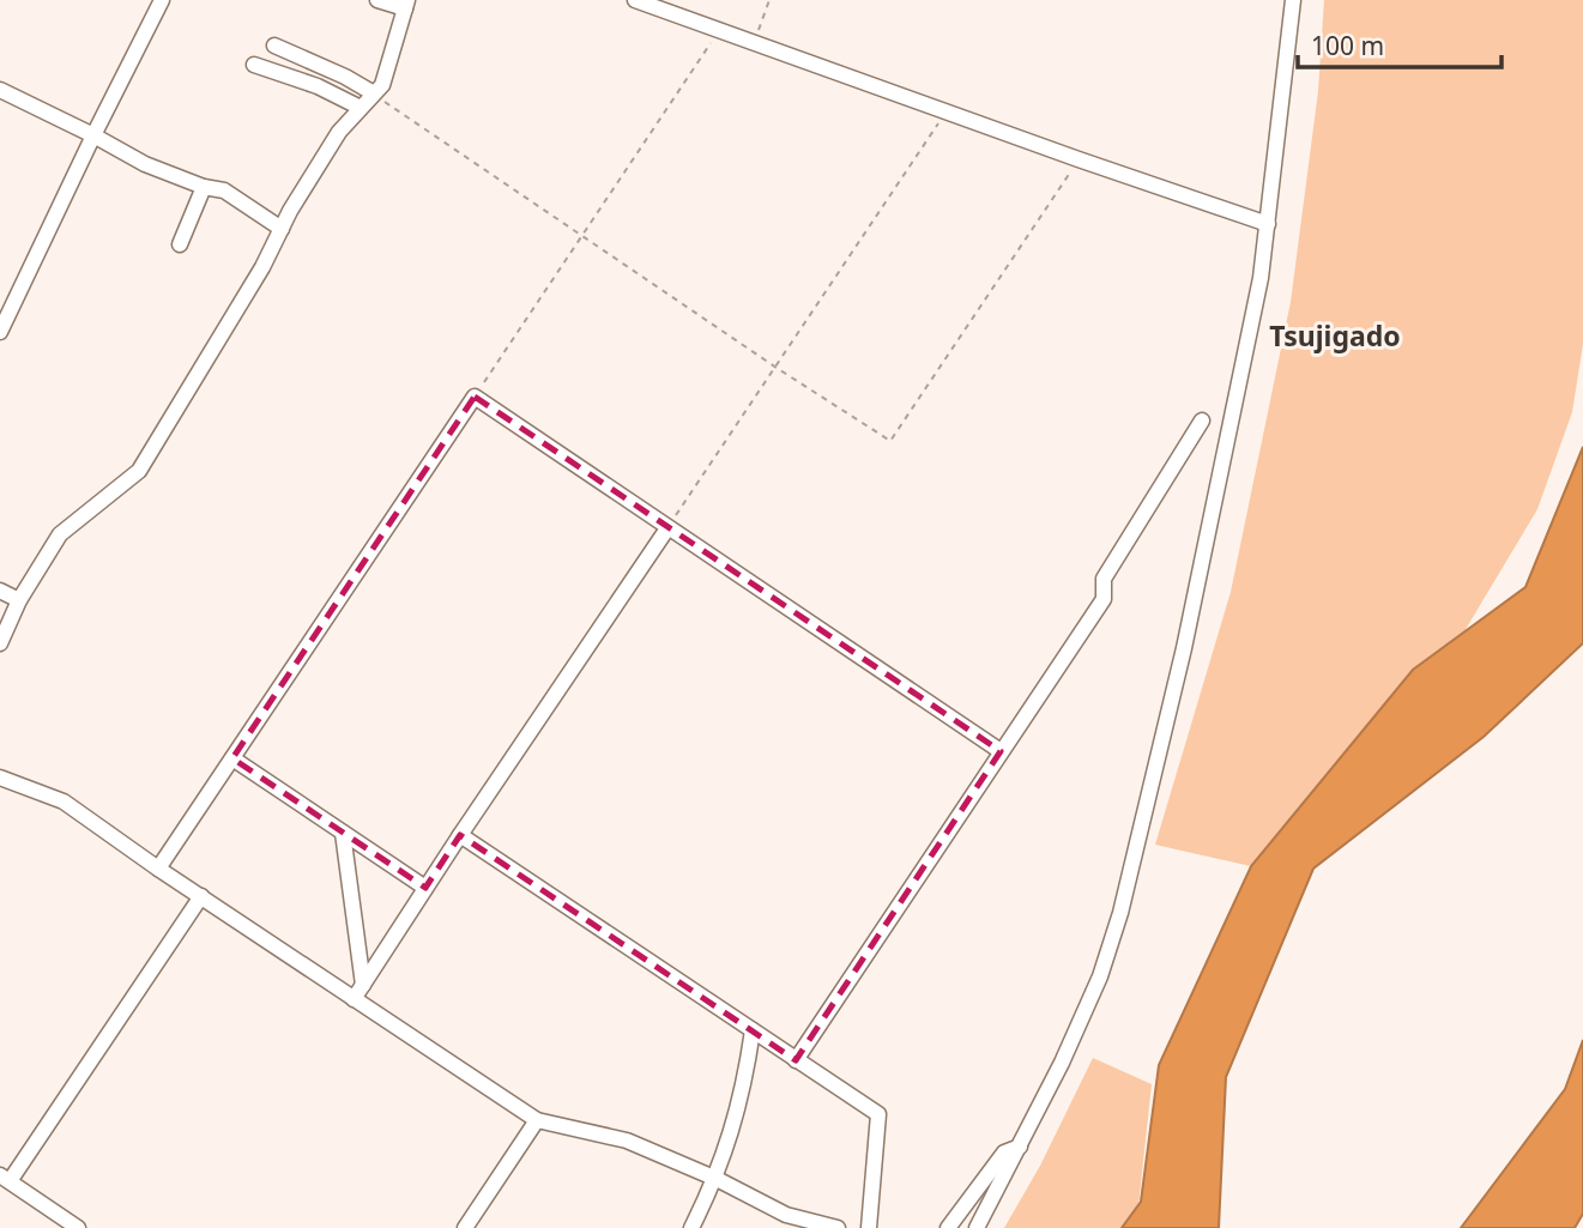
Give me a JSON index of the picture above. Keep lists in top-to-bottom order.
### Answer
{
  "districts": ["Tsujigado"],
  "scale_bar": "100 m"
}
